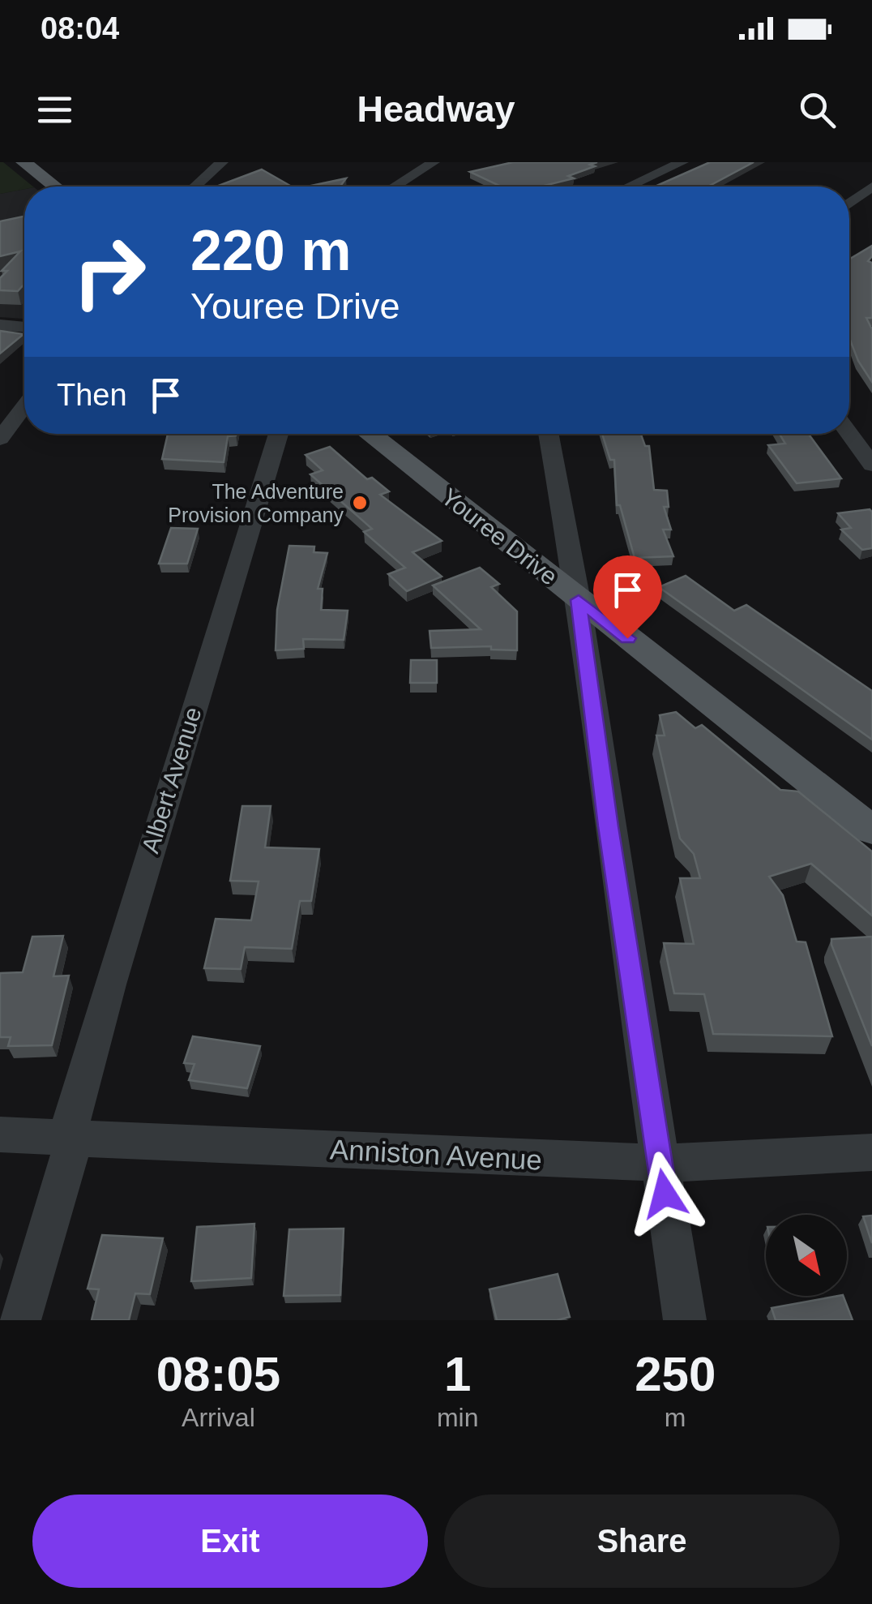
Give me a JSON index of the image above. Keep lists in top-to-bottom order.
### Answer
{
  "streets": {
    "main road": ["Youree Drive"],
    "street": ["Albert Avenue", "Anniston Avenue"]
  },
  "crossings": [
    ["Albert Avenue", "Anniston Avenue"]
  ],
  "places": ["The Adventure Provision Company"],
  "north": "bottom right",
  "page": {
    "status": "08:04",
    "header": "Headway",
    "turn": ["220 m", "Youree Drive"],
    "then": "Then",
    "eta": [
      "08:05",
      "Arrival",
      "1",
      "min",
      "250",
      "m"
    ],
    "buttons": ["Exit", "Share"]
  }
}
